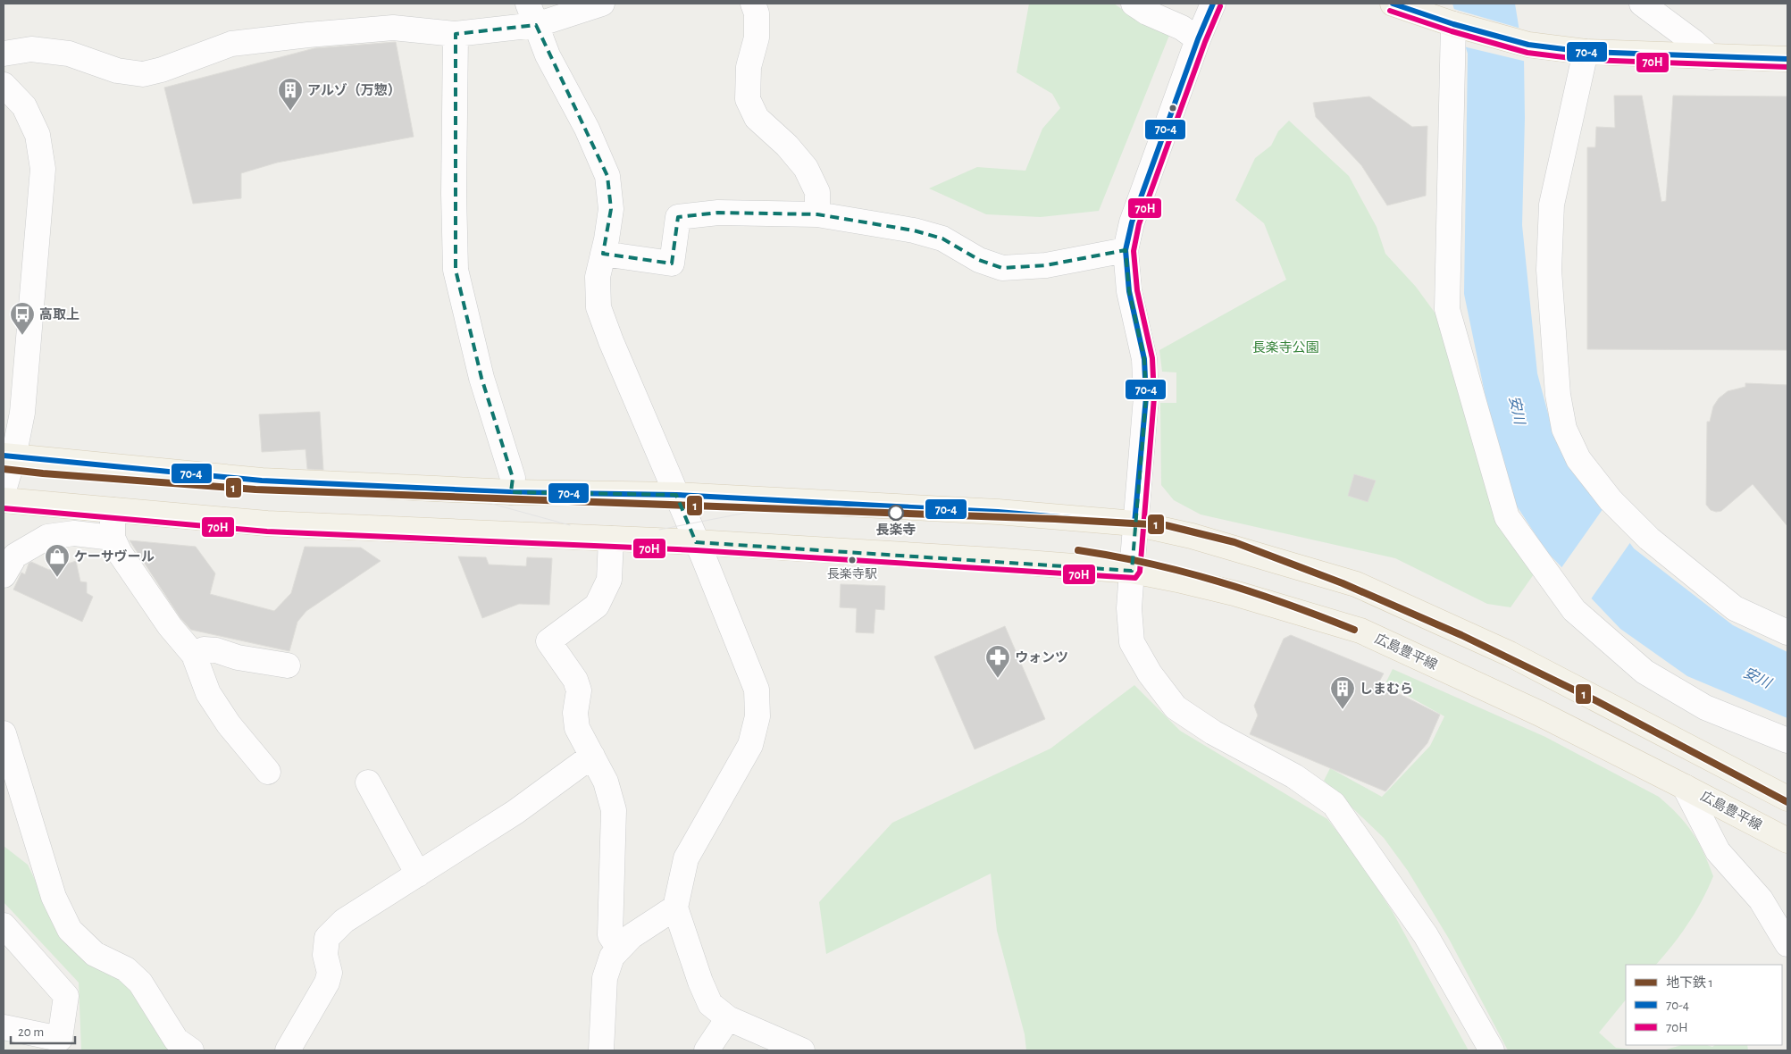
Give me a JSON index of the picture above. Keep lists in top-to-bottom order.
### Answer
{
  "streets": {
    "main road": ["広島豊平線"]
  },
  "water": ["安川"],
  "parks": ["長楽寺公園"],
  "places": {
    "building": ["アルゾ（万惣）", "しまむら"],
    "bus stop": ["高取上"],
    "other": ["長楽寺", "長楽寺駅"],
    "shop": ["ケーサヴール"],
    "pharmacy": ["ウォンツ"]
  },
  "lines": ["transit line 70-4", "transit line 70H", "metro line 1"],
  "legend": ["地下鉄 1", "70-4", "70H"],
  "scale_bar": "20 m"
}
